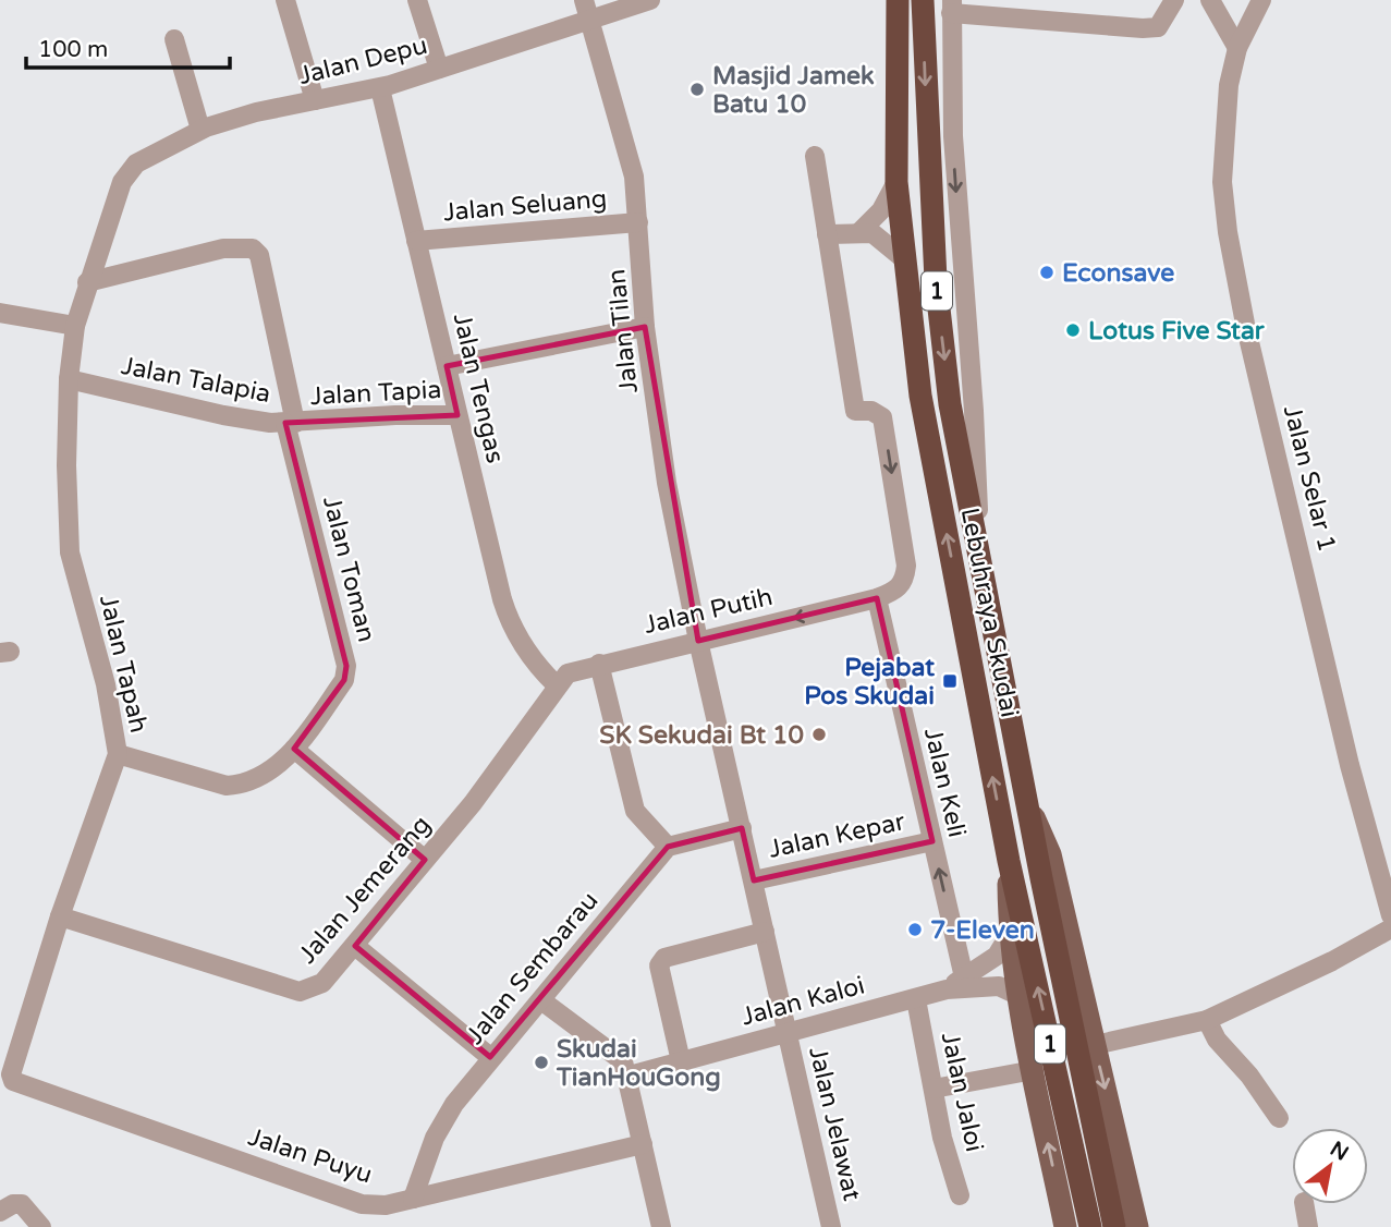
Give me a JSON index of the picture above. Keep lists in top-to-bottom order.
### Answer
{
  "streets": {
    "highway": ["1", "Lebuhraya Skudai"],
    "street": [
      "Jalan Depu",
      "Jalan Seluang",
      "Jalan Tilan",
      "Jalan Talapia",
      "Jalan Tengas",
      "Jalan Tapia",
      "Jalan Selar 1",
      "Jalan Toman",
      "Jalan Putih",
      "Jalan Tapah",
      "Jalan Keli",
      "Jalan Kepar",
      "Jalan Jemerang",
      "Jalan Sembarau",
      "Jalan Kaloi",
      "Jalan Jaloi",
      "Jalan Jelawat",
      "Jalan Puyu"
    ]
  },
  "crossings": [
    ["Jalan Depu", "Jalan Tilan"],
    ["Jalan Depu", "Jalan Talapia"],
    ["Jalan Depu", "Jalan Tengas"],
    ["Jalan Depu", "Jalan Tapah"],
    ["Jalan Seluang", "Jalan Tilan"],
    ["Jalan Seluang", "Jalan Tengas"],
    ["Jalan Tilan", "Jalan Putih"],
    ["Jalan Tilan", "Jalan Jelawat"],
    ["Jalan Talapia", "Jalan Tapia"],
    ["Jalan Talapia", "Jalan Toman"],
    ["Jalan Talapia", "Jalan Tapah"],
    ["Jalan Tengas", "Jalan Tapia"],
    ["Jalan Tengas", "Jalan Putih"],
    ["Jalan Tengas", "Jalan Jemerang"],
    ["Jalan Tapia", "Jalan Toman"],
    ["Jalan Toman", "Jalan Tapah"],
    ["Jalan Putih", "Jalan Keli"],
    ["Jalan Putih", "Jalan Jemerang"],
    ["Jalan Tapah", "Jalan Jemerang"],
    ["Jalan Tapah", "Jalan Puyu"],
    ["Jalan Keli", "Jalan Kepar"],
    ["Jalan Keli", "Jalan Kaloi"],
    ["Jalan Kepar", "Jalan Jelawat"],
    ["Jalan Sembarau", "Jalan Puyu"],
    ["Jalan Kaloi", "Jalan Jaloi"],
    ["Jalan Kaloi", "Jalan Jelawat"]
  ],
  "one_way": ["Jalan Putih", "Jalan Keli"],
  "places": {
    "other": [
      "Masjid Jamek Batu 10",
      "Econsave",
      "Lotus Five Star",
      "SK Sekudai Bt 10",
      "7-Eleven",
      "Skudai TianHouGong"
    ],
    "transit": ["Pejabat Pos Skudai"]
  },
  "scale_bar": "100 m",
  "north": "top right"
}
